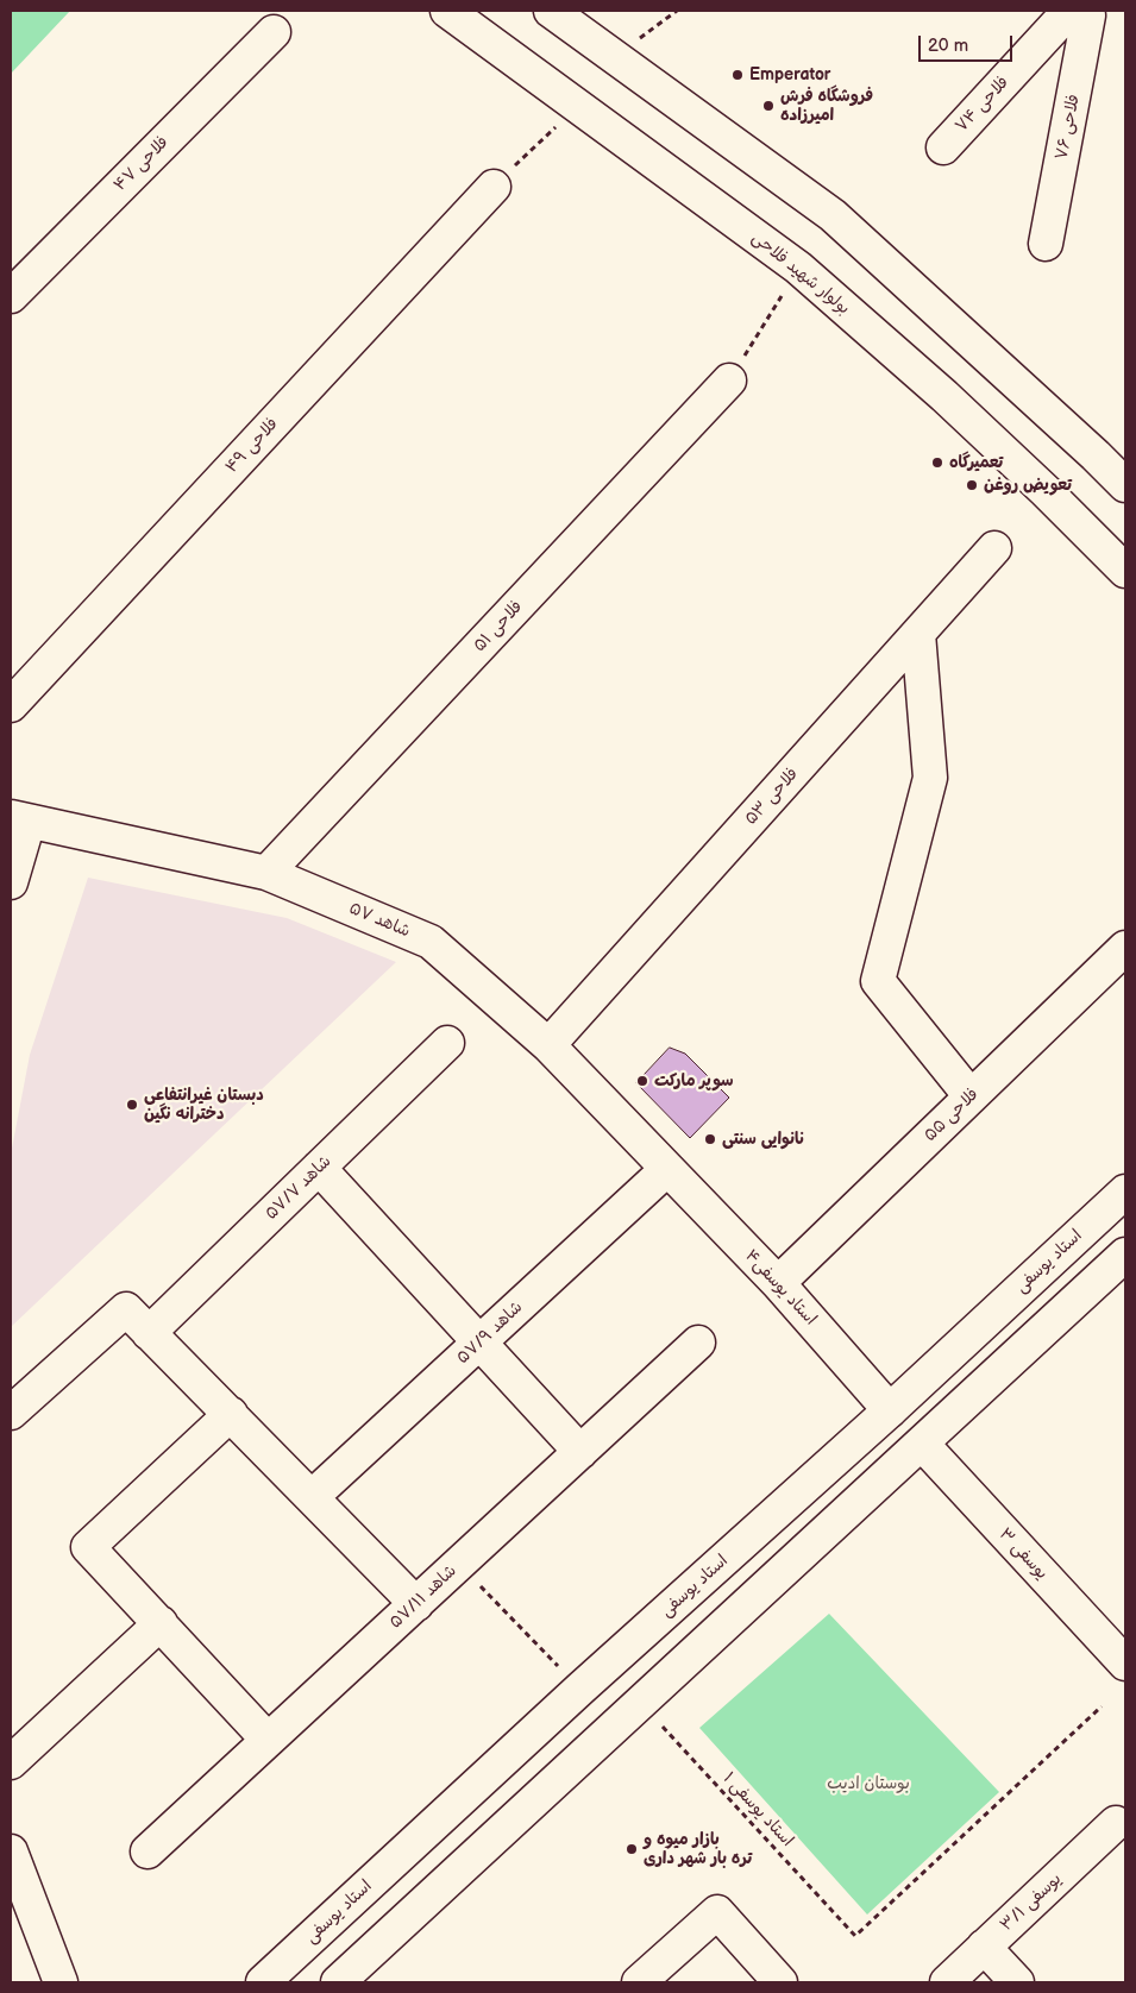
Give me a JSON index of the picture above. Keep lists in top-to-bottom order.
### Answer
{
  "streets": {
    "street": [
      "فلاحی ۷۴",
      "فلاحی ۷۶",
      "فلاحی ۴۷",
      "بولوار شهید فلاحی",
      "فلاحی ۴۹",
      "فلاحی ۵۱",
      "فلاحی ۵۳",
      "شاهد ۵۷",
      "فلاحی ۵۵",
      "شاهد ۵۷/۷",
      "استاد یوسفی",
      "استاد یوسفی۴",
      "شاهد ۵۷/۹",
      "یوسفی ۳",
      "شاهد ۵۷/۱۱",
      "یوسفی ۳/۱"
    ],
    "path": ["استاد یوسفی ۱"]
  },
  "crossings": [
    ["فلاحی ۵۱", "شاهد ۵۷"],
    ["فلاحی ۵۳", "شاهد ۵۷"],
    ["شاهد ۵۷", "استاد یوسفی۴"],
    ["شاهد ۵۷", "شاهد ۵۷/۹"],
    ["فلاحی ۵۵", "استاد یوسفی۴"],
    ["استاد یوسفی", "استاد یوسفی۴"],
    ["استاد یوسفی۴", "شاهد ۵۷/۹"],
    ["استاد یوسفی۴", "یوسفی ۳"]
  ],
  "parks": ["بوستان ادیب"],
  "places": [
    "Emperator",
    "فروشگاه فرش امیرزاده",
    "تعمیرگاه",
    "تعویض روغن",
    "سوپر مارکت",
    "دبستان غیرانتفاعی دخترانه نگین",
    "نانوایی سنتی",
    "بازار میوه و تره بار شهر داری"
  ],
  "scale_bar": "20 m"
}
